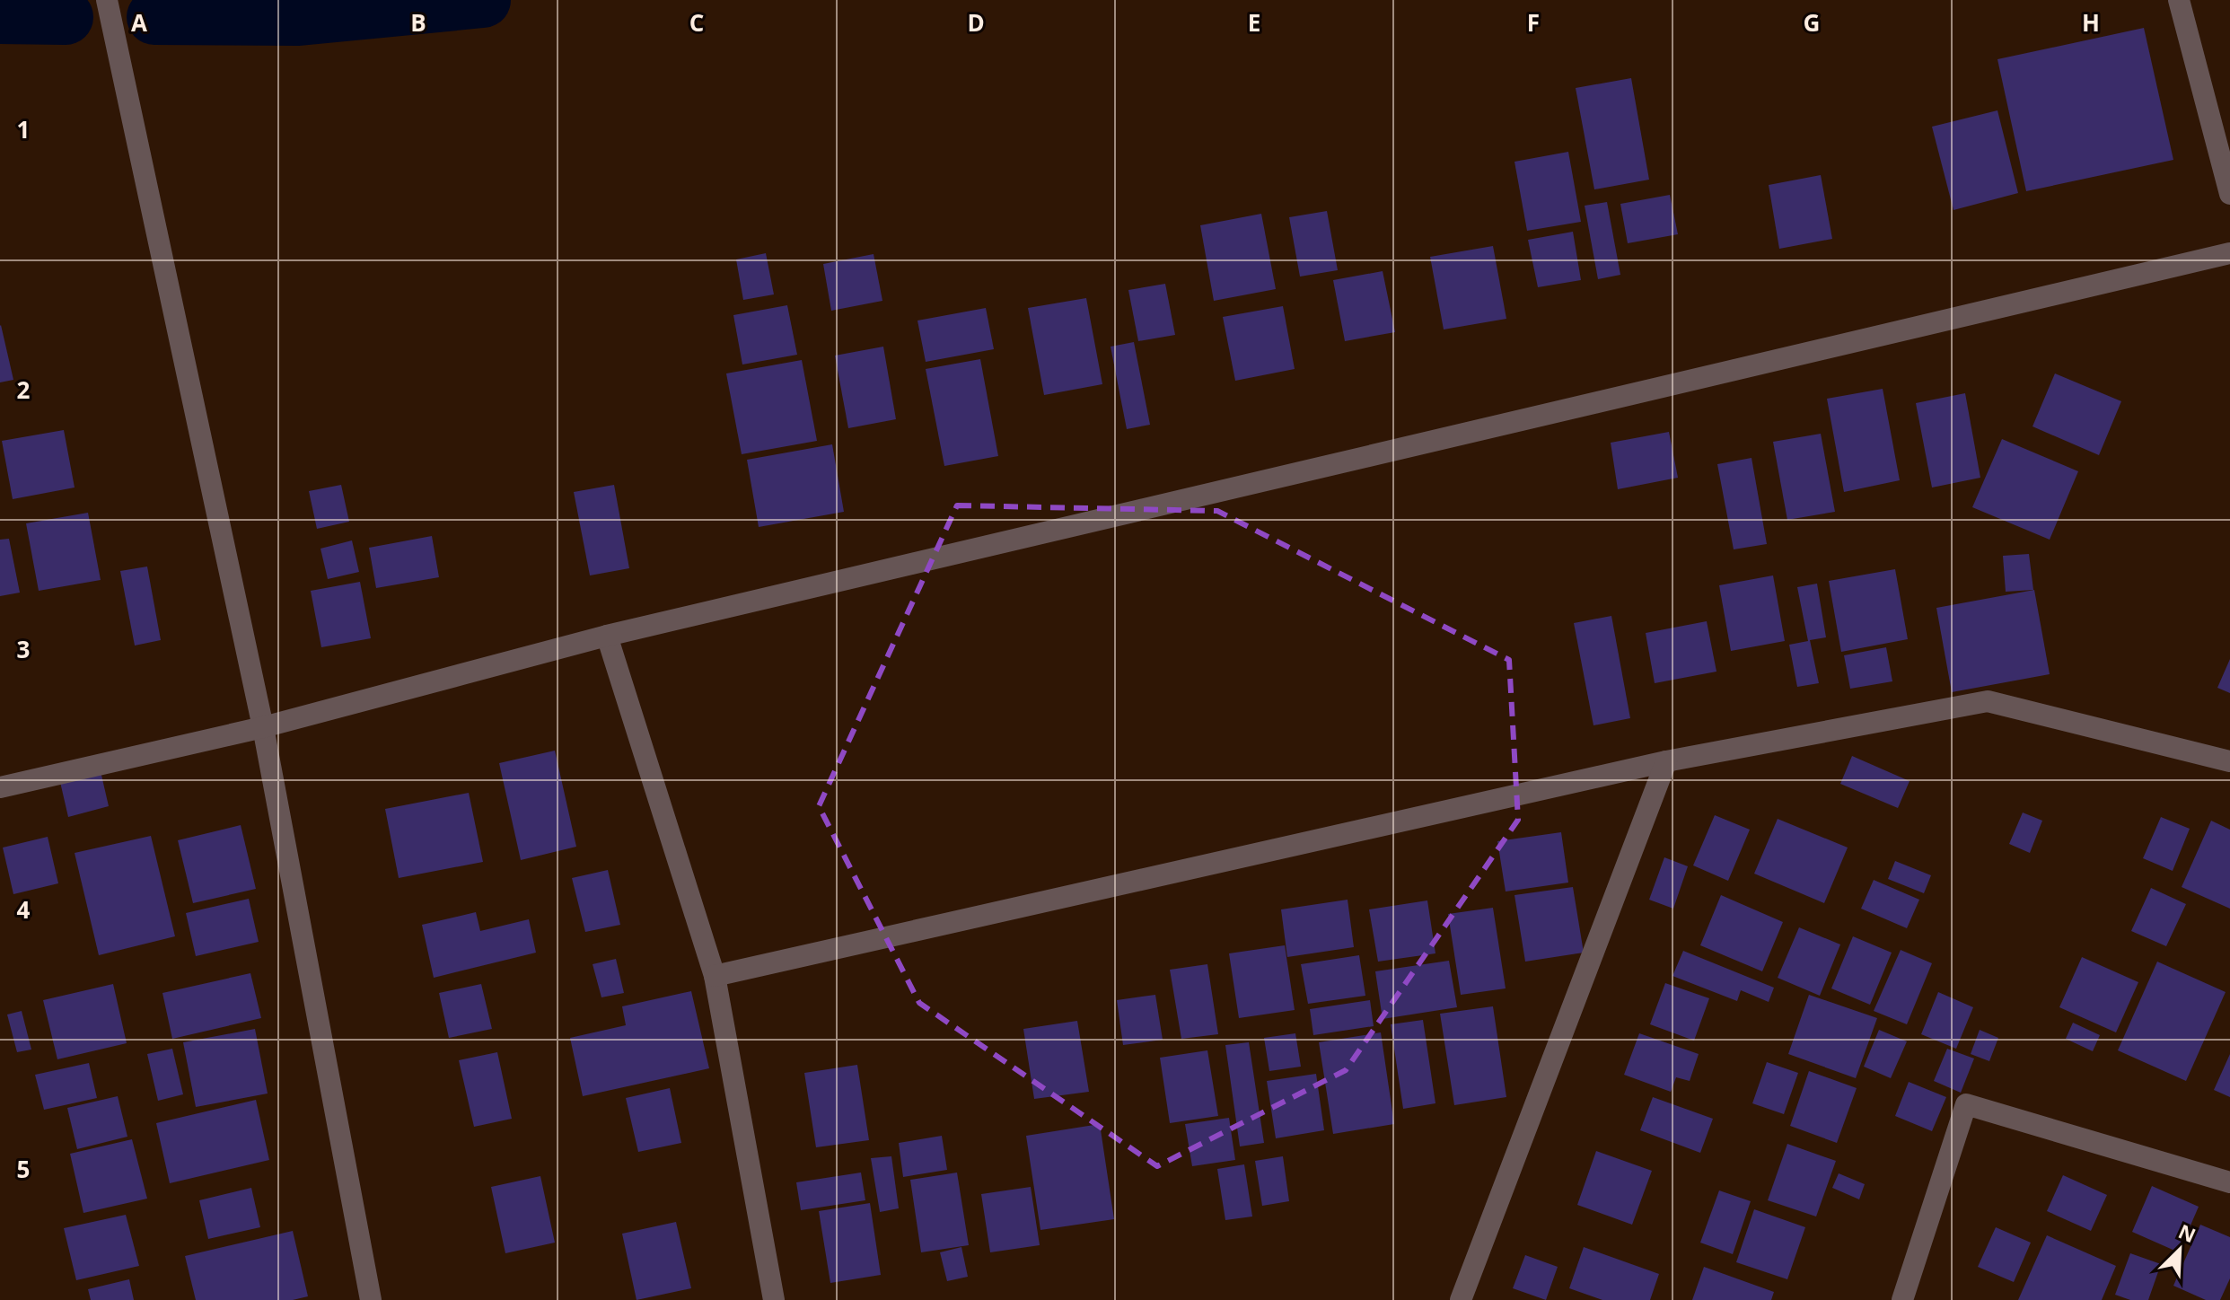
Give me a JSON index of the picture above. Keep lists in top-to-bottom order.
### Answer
{
  "north": "top right",
  "grid": {
    "columns": [
      "A",
      "B",
      "C",
      "D",
      "E",
      "F",
      "G",
      "H"
    ],
    "rows": [
      "1",
      "2",
      "3",
      "4",
      "5"
    ]
  }
}
